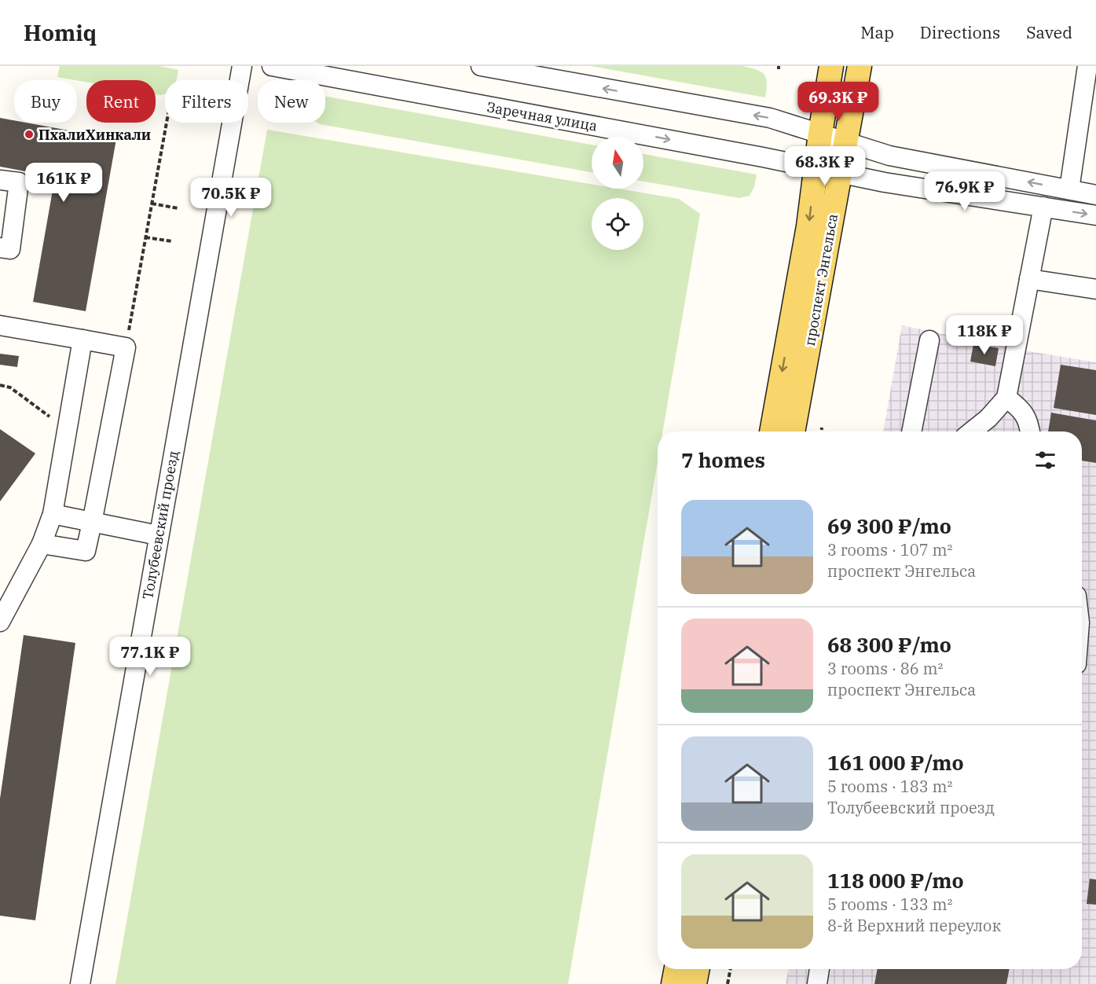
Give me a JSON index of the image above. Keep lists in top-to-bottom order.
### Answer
{
  "streets": {
    "main road": ["проспект Энгельса"],
    "street": ["Заречная улица", "Толубеевский проезд"]
  },
  "crossings": [
    ["Заречная улица", "проспект Энгельса"]
  ],
  "places": ["ПхалиХинкали"],
  "north": "top",
  "page": {
    "header": "Homiq",
    "nav": ["Map", "Directions", "Saved"],
    "chip": [
      "Buy",
      "Rent",
      "Filters",
      "New"
    ],
    "price": [
      "69.3K ₽",
      "68.3K ₽",
      "161K ₽",
      "76.9K ₽",
      "70.5K ₽",
      "118K ₽",
      "77.1K ₽"
    ],
    "heading": "7 homes",
    "list": [
      {
        "name": "69 300 ₽/mo",
        "note": "3 rooms · 107 m² · проспект Энгельса"
      },
      {
        "name": "68 300 ₽/mo",
        "note": "3 rooms · 86 m² · проспект Энгельса"
      },
      {
        "name": "161 000 ₽/mo",
        "note": "5 rooms · 183 m² · Толубеевский проезд"
      },
      {
        "name": "118 000 ₽/mo",
        "note": "5 rooms · 133 m² · 8-й Верхний переулок"
      }
    ]
  }
}
